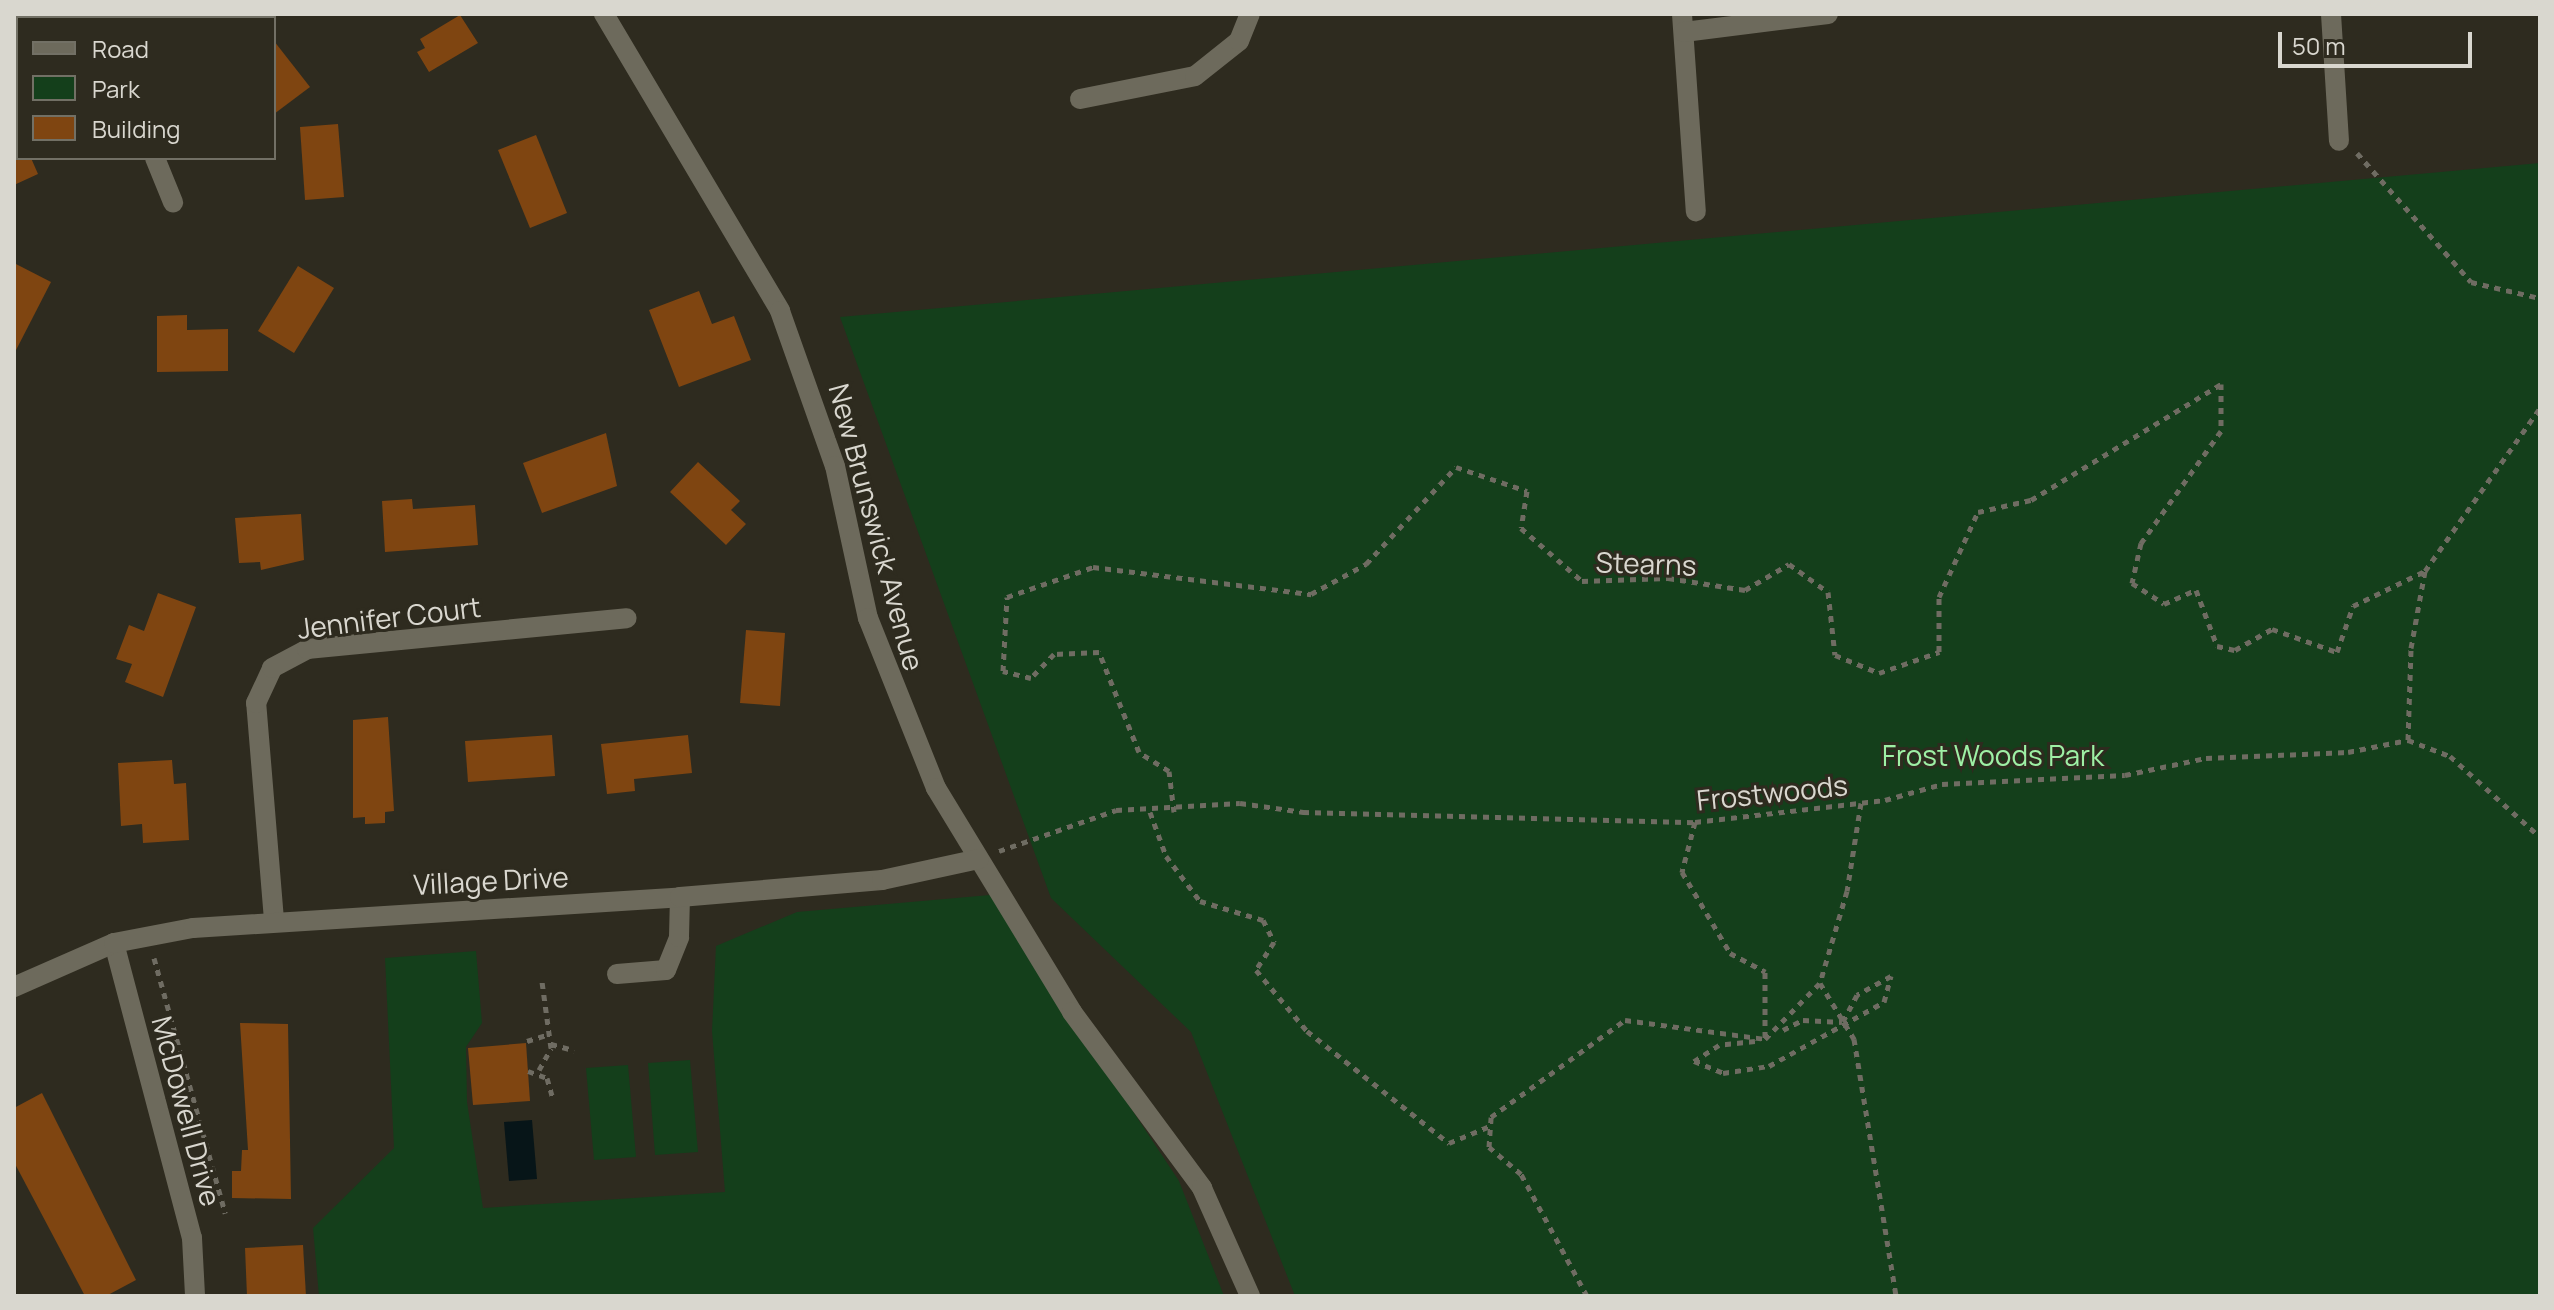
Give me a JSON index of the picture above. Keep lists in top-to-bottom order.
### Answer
{
  "streets": {
    "street": [
      "New Brunswick Avenue",
      "Jennifer Court",
      "Village Drive",
      "McDowell Drive"
    ],
    "path": ["Stearns", "Frostwoods"]
  },
  "crossings": [
    ["New Brunswick Avenue", "Frostwoods"],
    ["New Brunswick Avenue", "Village Drive"],
    ["Stearns", "Frostwoods"],
    ["Jennifer Court", "Village Drive"],
    ["Frostwoods", "Village Drive"],
    ["Village Drive", "McDowell Drive"]
  ],
  "parks": ["Frost Woods Park"],
  "legend": ["Road", "Park", "Building"],
  "scale_bar": "50 m"
}
